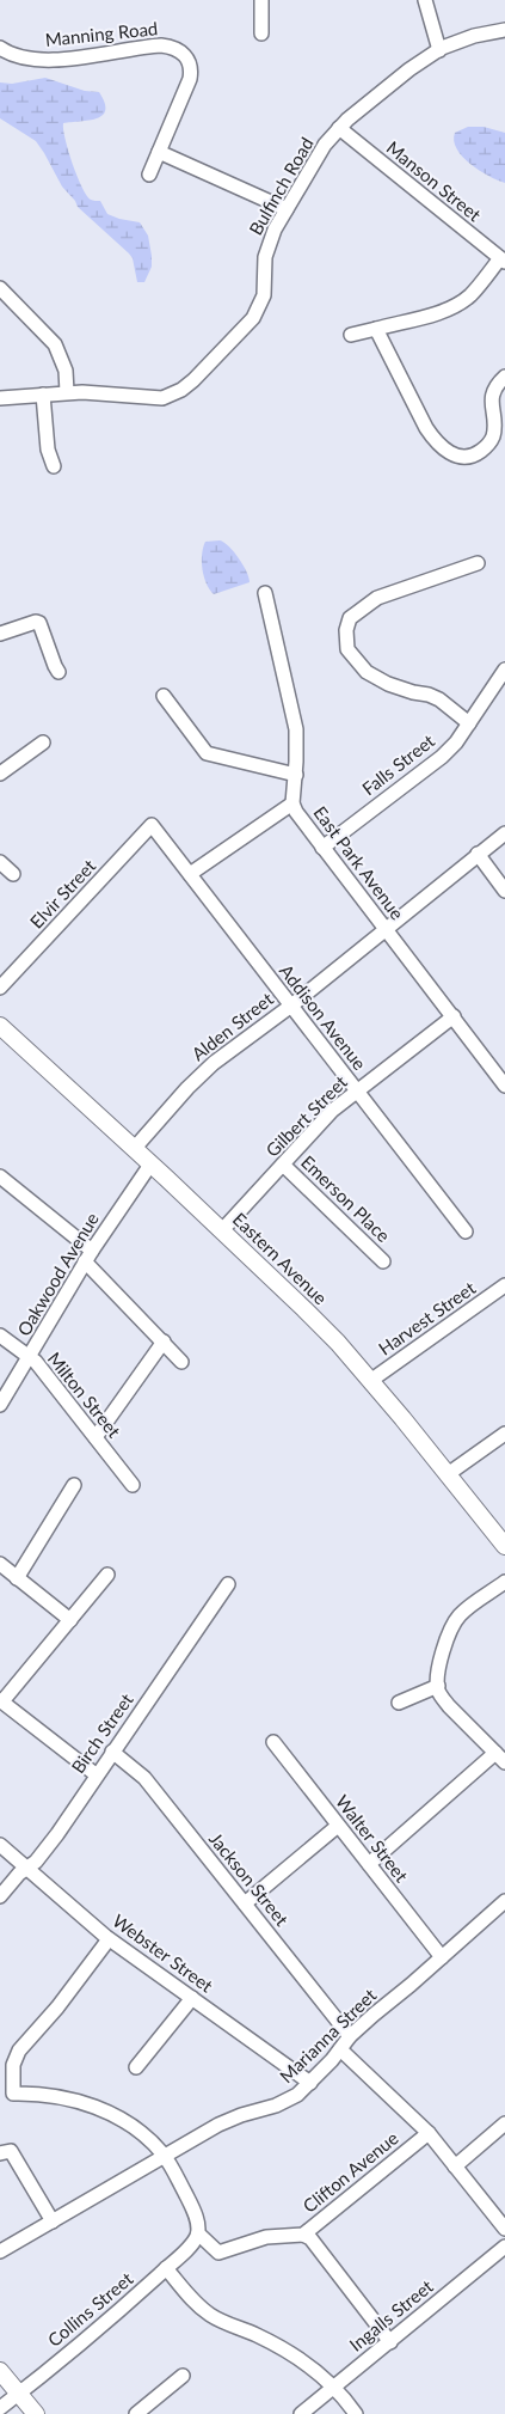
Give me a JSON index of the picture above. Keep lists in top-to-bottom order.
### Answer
{
  "streets": {
    "main road": ["Eastern Avenue"],
    "street": [
      "Manning Road",
      "Manson Street",
      "Bulfinch Road",
      "Falls Street",
      "East Park Avenue",
      "Elvir Street",
      "Addison Avenue",
      "Alden Street",
      "Gilbert Street",
      "Emerson Place",
      "Oakwood Avenue",
      "Harvest Street",
      "Milton Street",
      "Birch Street",
      "Walter Street",
      "Jackson Street",
      "Webster Street",
      "Marianna Street",
      "Clifton Avenue",
      "Collins Street",
      "Ingalls Street"
    ]
  },
  "crossings": [
    ["Manson Street", "Bulfinch Road"],
    ["Falls Street", "East Park Avenue"],
    ["East Park Avenue", "Alden Street"],
    ["East Park Avenue", "Gilbert Street"],
    ["Elvir Street", "Addison Avenue"],
    ["Addison Avenue", "Alden Street"],
    ["Addison Avenue", "Gilbert Street"],
    ["Alden Street", "Eastern Avenue"],
    ["Gilbert Street", "Emerson Place"],
    ["Gilbert Street", "Eastern Avenue"],
    ["Eastern Avenue", "Oakwood Avenue"],
    ["Eastern Avenue", "Harvest Street"],
    ["Oakwood Avenue", "Milton Street"],
    ["Birch Street", "Jackson Street"],
    ["Birch Street", "Webster Street"],
    ["Walter Street", "Marianna Street"],
    ["Jackson Street", "Marianna Street"],
    ["Webster Street", "Marianna Street"],
    ["Clifton Avenue", "Collins Street"]
  ]
}
